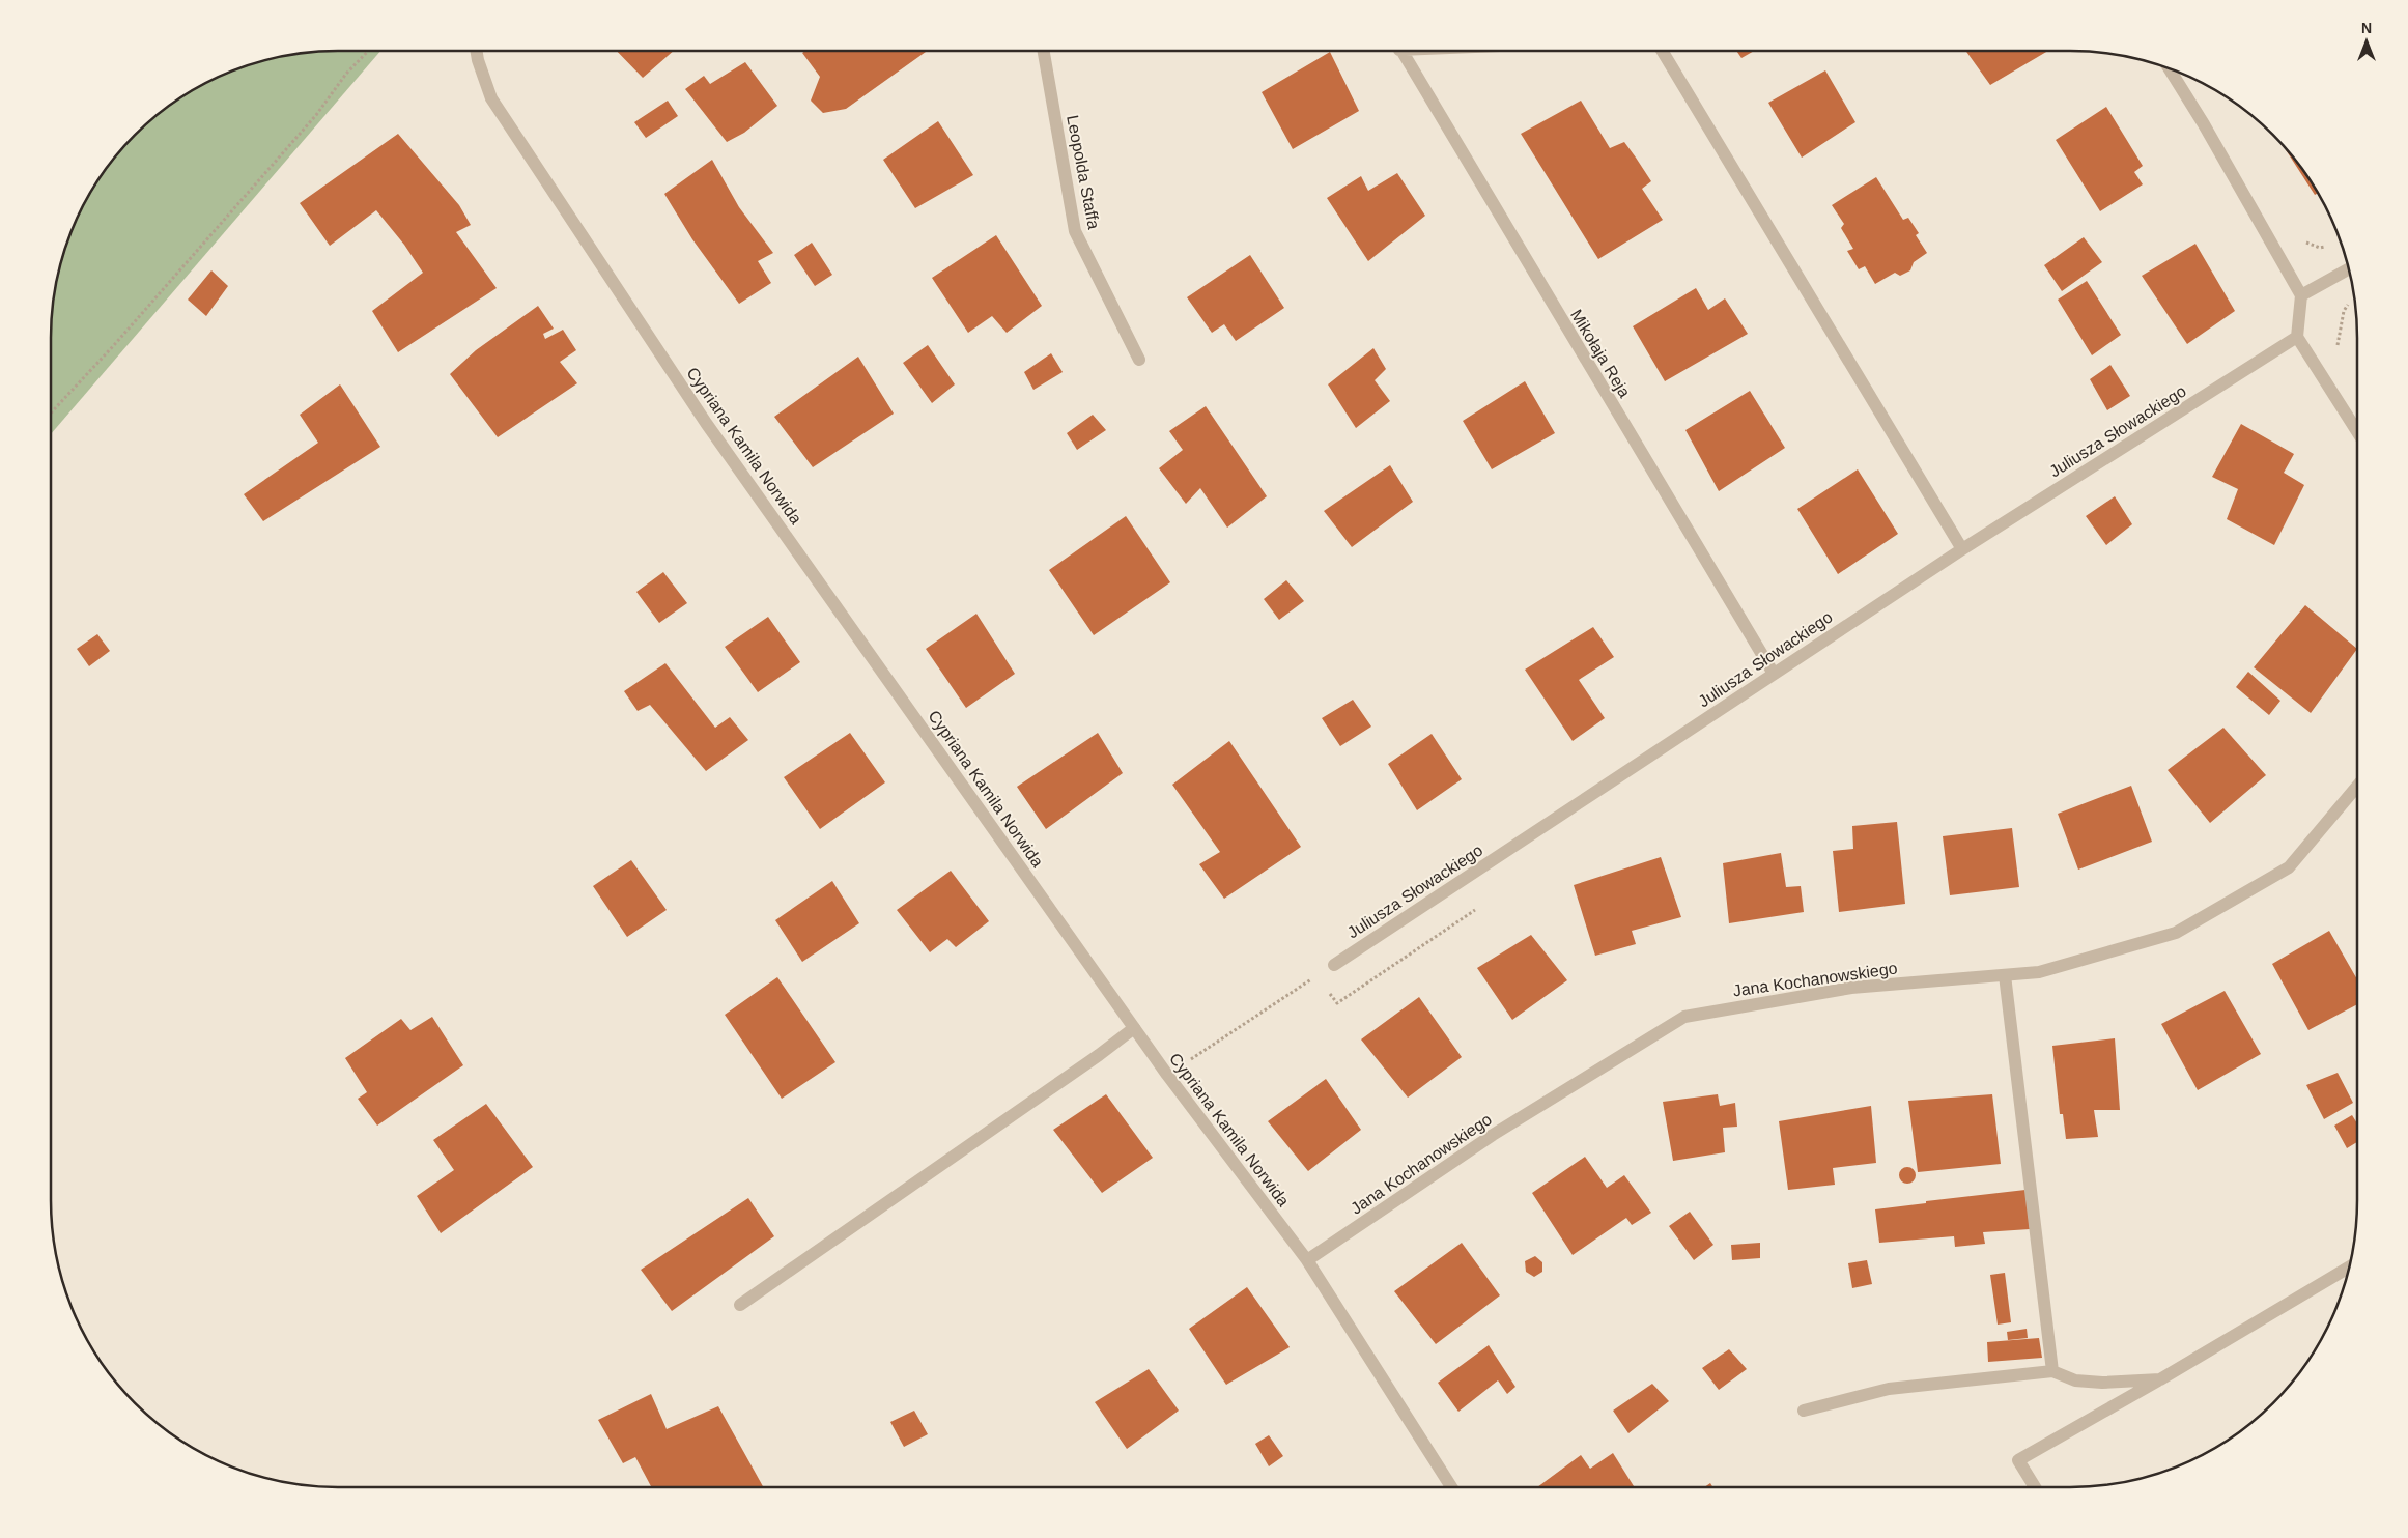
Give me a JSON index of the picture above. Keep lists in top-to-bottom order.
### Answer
{
  "streets": {
    "street": [
      "Leopolda Staffa",
      "Mikołaja Reja",
      "Juliusza Słowackiego",
      "Cypriana Kamila Norwida",
      "Jana Kochanowskiego"
    ]
  },
  "crossings": [
    ["Mikołaja Reja", "Juliusza Słowackiego"],
    ["Cypriana Kamila Norwida", "Jana Kochanowskiego"]
  ],
  "north": "top"
}
